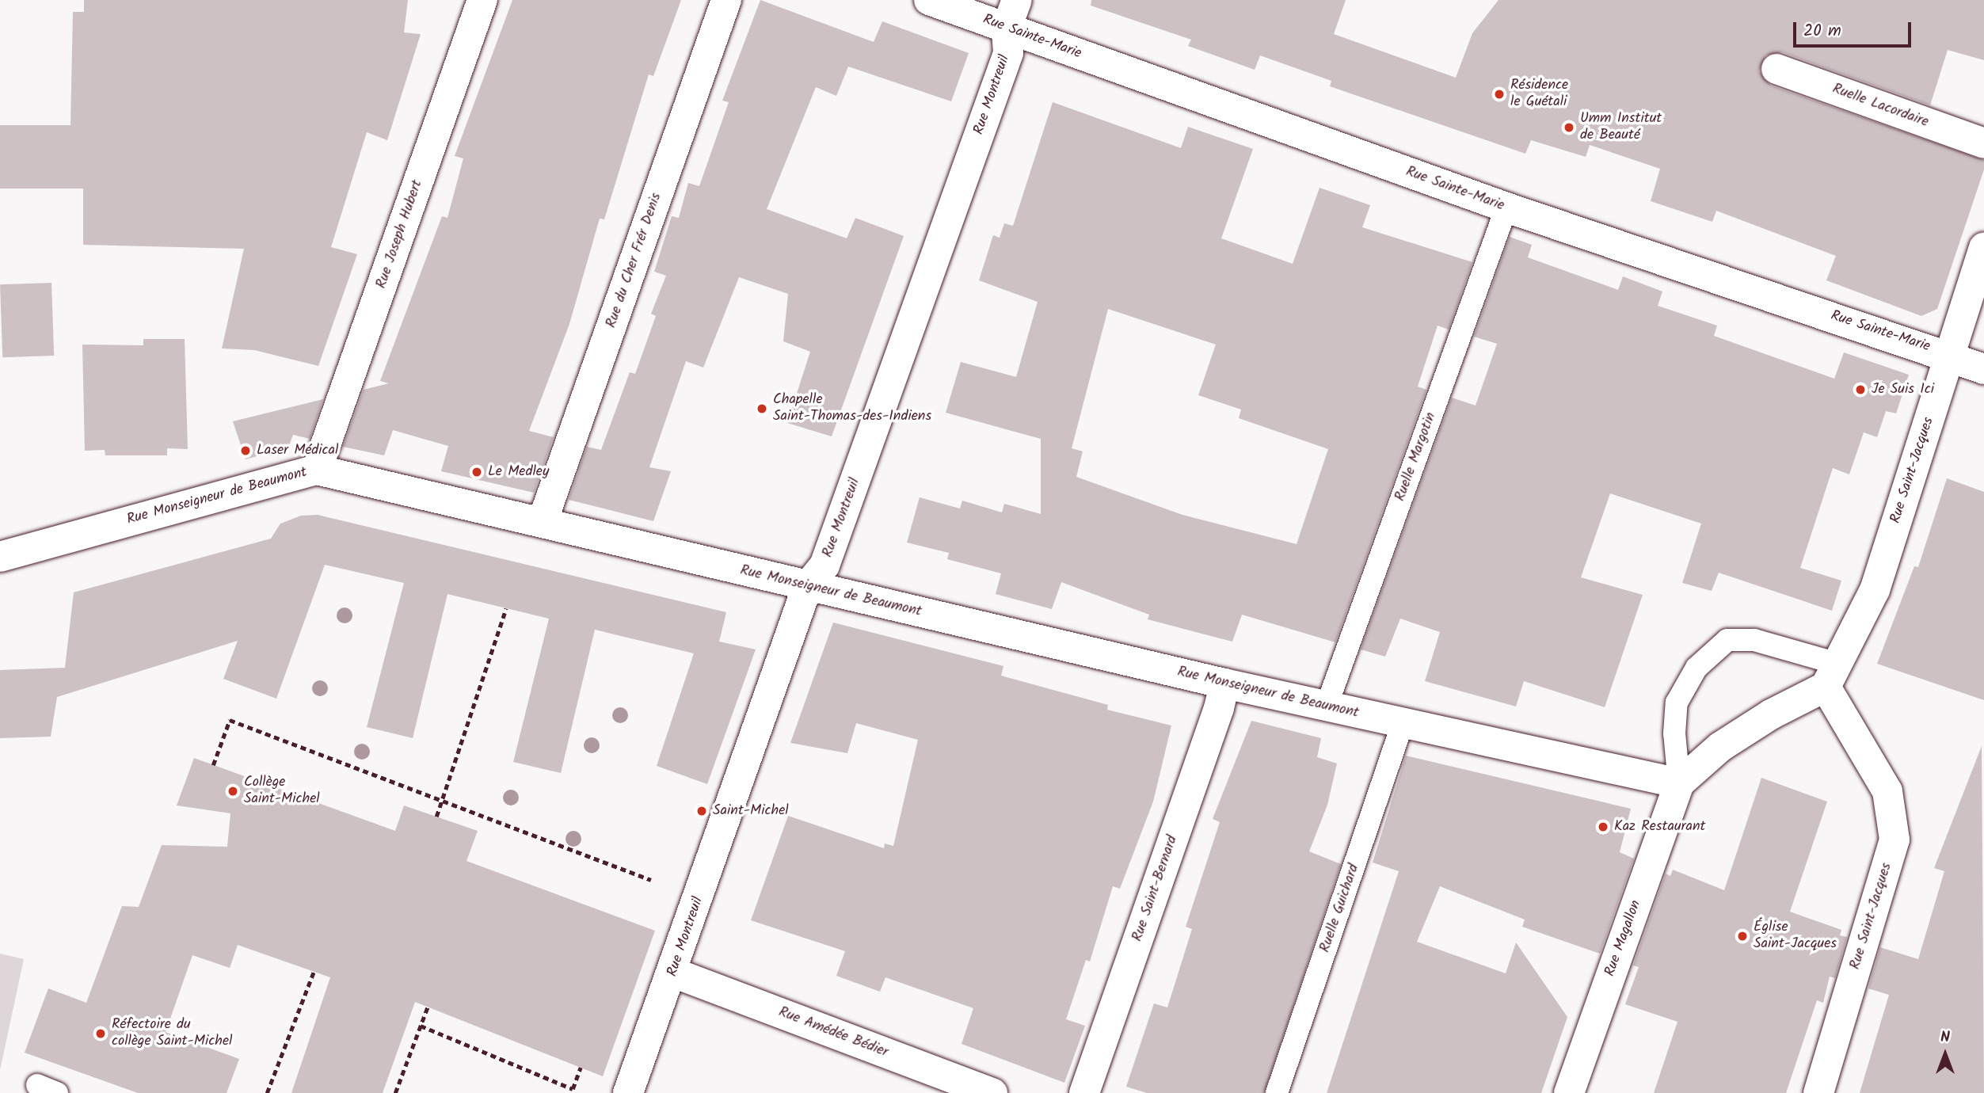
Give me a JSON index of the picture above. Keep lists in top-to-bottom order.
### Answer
{
  "streets": {
    "street": [
      "Rue Sainte-Marie",
      "Rue Montreuil",
      "Ruelle Lacordaire",
      "Rue Joseph Hubert",
      "Rue du Cher Frér Denis",
      "Rue Saint-Jacques",
      "Rue Monseigneur de Beaumont",
      "Rue Saint-Bernard",
      "Rue Magallon",
      "Rue Amédée Bédier"
    ],
    "lane": ["Ruelle Margotin", "Ruelle Guichard"]
  },
  "crossings": [
    ["Rue Sainte-Marie", "Rue Montreuil"],
    ["Rue Sainte-Marie", "Ruelle Margotin"],
    ["Rue Sainte-Marie", "Rue Saint-Jacques"],
    ["Rue Montreuil", "Rue Monseigneur de Beaumont"],
    ["Rue Montreuil", "Rue Amédée Bédier"],
    ["Rue Joseph Hubert", "Rue Monseigneur de Beaumont"],
    ["Rue du Cher Frér Denis", "Rue Monseigneur de Beaumont"],
    ["Ruelle Margotin", "Rue Monseigneur de Beaumont"],
    ["Rue Monseigneur de Beaumont", "Rue Saint-Bernard"],
    ["Rue Monseigneur de Beaumont", "Ruelle Guichard"],
    ["Rue Monseigneur de Beaumont", "Rue Magallon"]
  ],
  "places": [
    "Résidence le Guétali",
    "Umm Institut de Beauté",
    "Je Suis Ici",
    "Chapelle Saint-Thomas-des-Indiens",
    "Laser Médical",
    "Le Medley",
    "Collège Saint-Michel",
    "Saint-Michel",
    "Kaz Restaurant",
    "Église Saint-Jacques",
    "Réfectoire du collège Saint-Michel"
  ],
  "scale_bar": "20 m",
  "north": "top"
}
